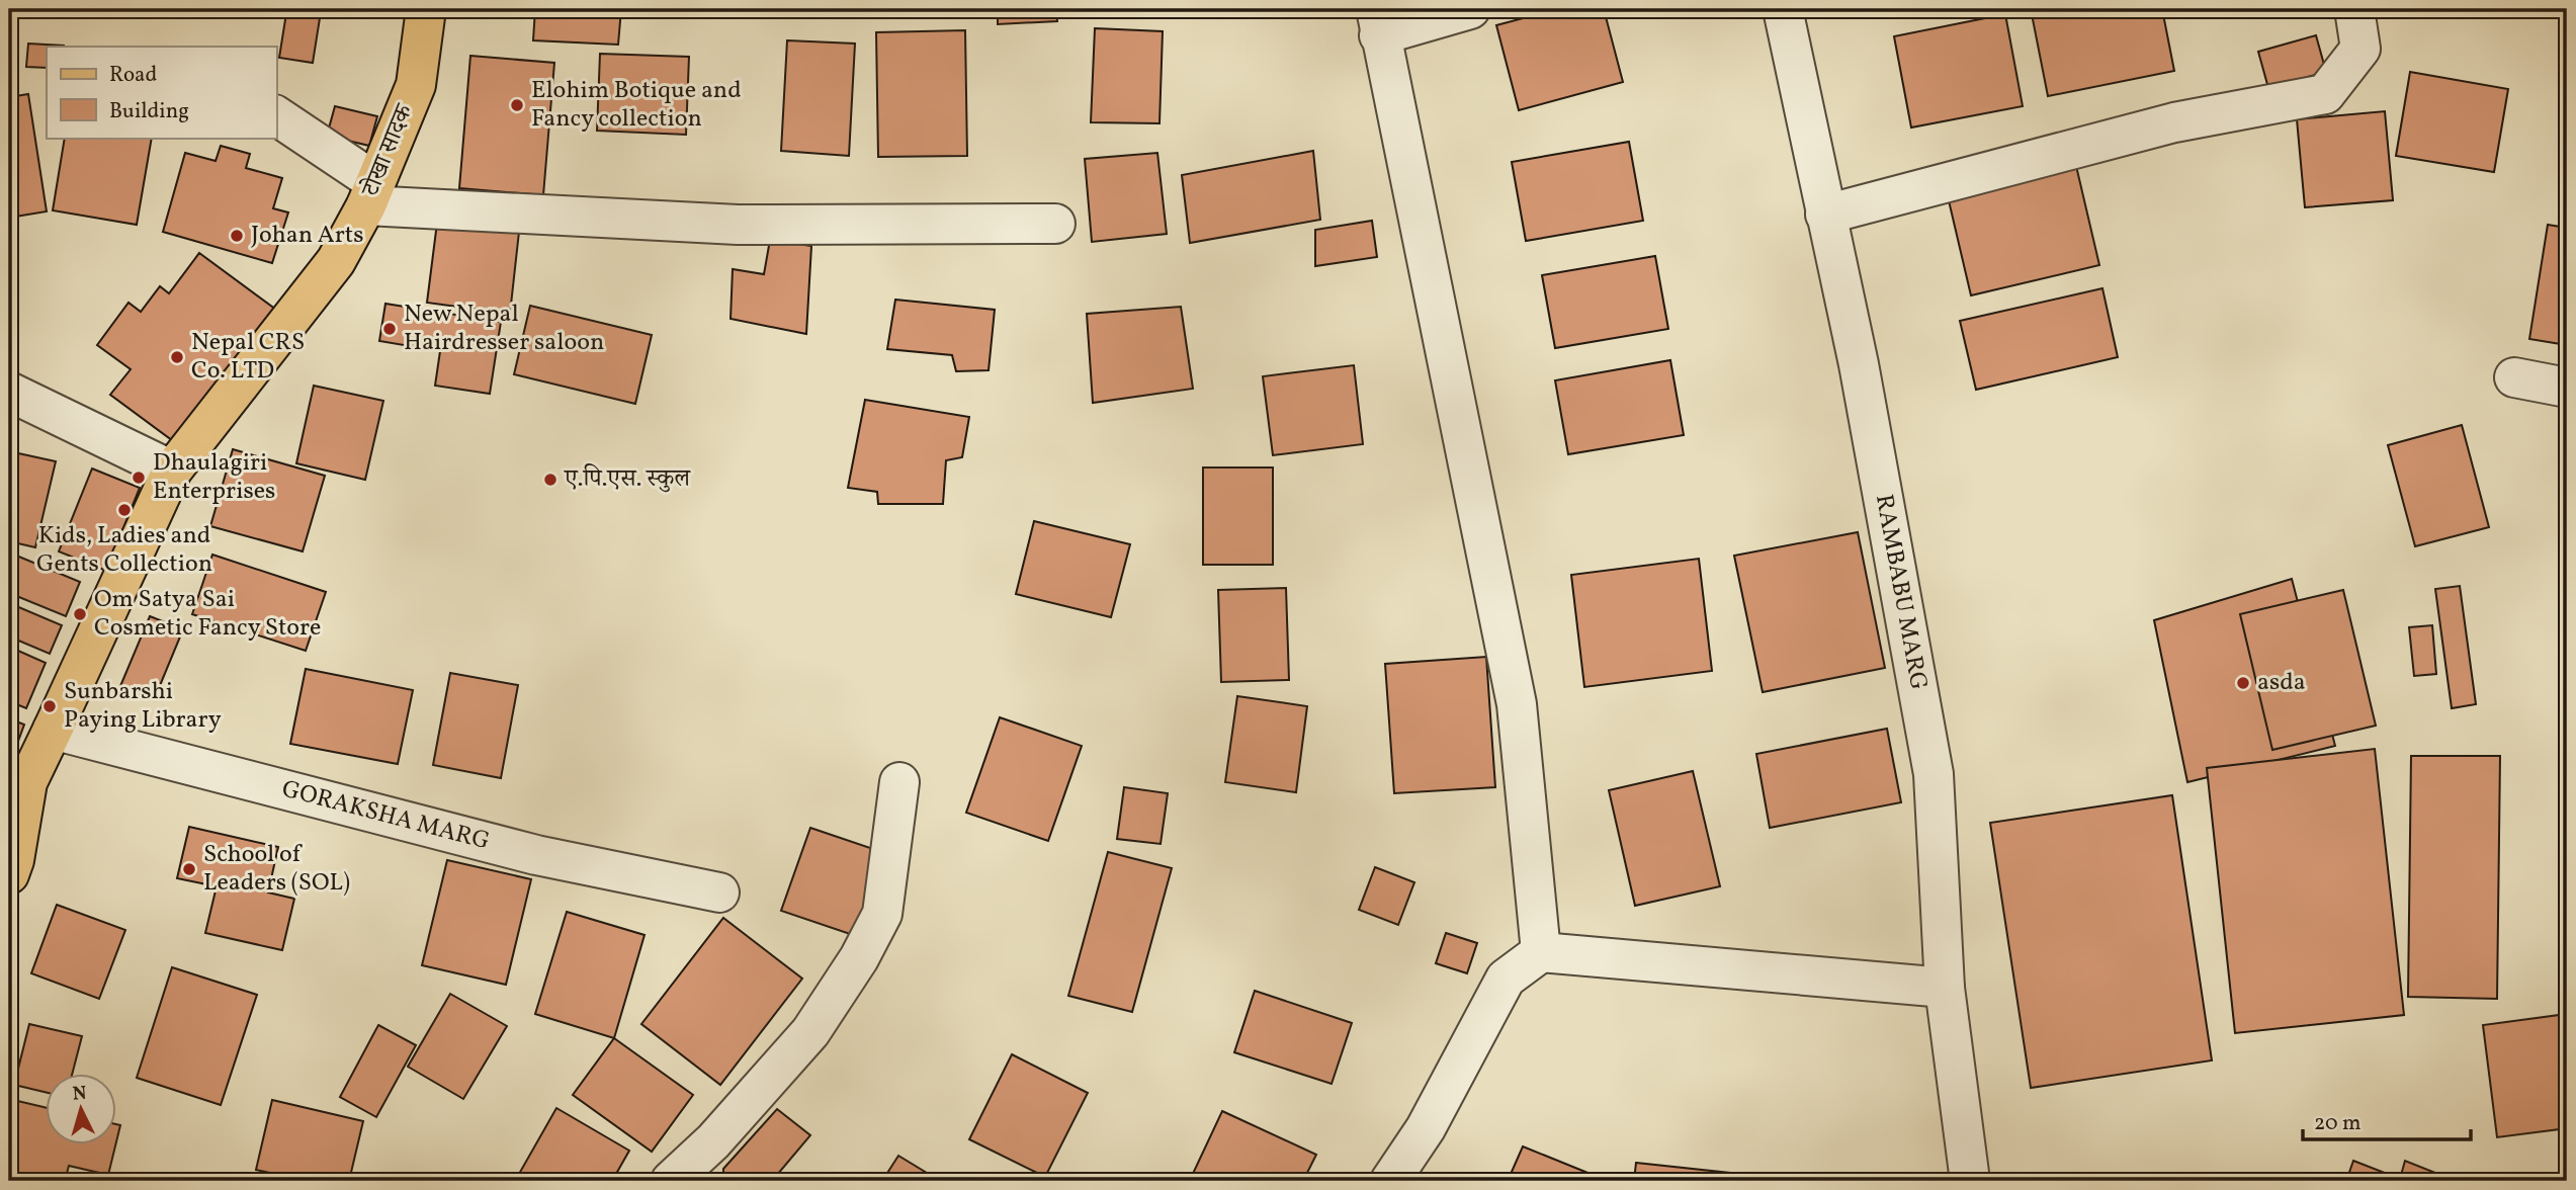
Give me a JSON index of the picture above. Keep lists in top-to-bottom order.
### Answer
{
  "streets": {
    "main road": ["टोखा सादक"],
    "street": ["RAMBABU MARG", "GORAKSHA MARG"]
  },
  "crossings": [
    ["टोखा सादक", "GORAKSHA MARG"]
  ],
  "places": [
    "Elohim Botique and Fancy collection",
    "Johan Arts",
    "New Nepal Hairdresser saloon",
    "Nepal CRS Co. LTD",
    "Dhaulagiri Enterprises",
    "ए.पि.एस. स्कुल",
    "Kids, Ladies and Gents Collection",
    "Om Satya Sai Cosmetic Fancy Store",
    "asda",
    "Sunbarshi Paying Library",
    "School of Leaders (SOL)"
  ],
  "legend": ["Road", "Building"],
  "scale_bar": "20 m",
  "north": "top"
}
